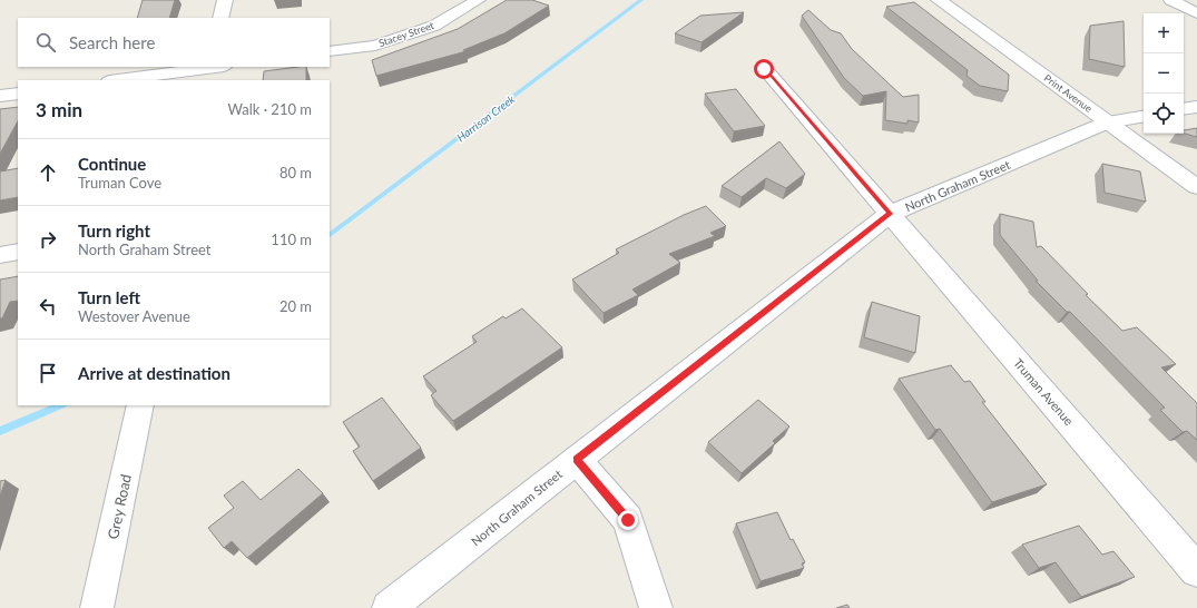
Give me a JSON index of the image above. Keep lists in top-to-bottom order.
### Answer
{
  "streets": {
    "street": [
      "Stacey Street",
      "Print Avenue",
      "North Graham Street",
      "Truman Avenue",
      "Grey Road"
    ]
  },
  "crossings": [
    ["Print Avenue", "North Graham Street"],
    ["North Graham Street", "Truman Avenue"]
  ],
  "water": ["Harrison Creek"],
  "page": {
    "map_buttons": ["+", "−"],
    "search": "Search here",
    "heading": ["3 min", "Walk · 210 m"],
    "list": [
      ["Continue", "Truman Cove", "80 m"],
      ["Turn right", "North Graham Street", "110 m"],
      ["Turn left", "Westover Avenue", "20 m"],
      "Arrive at destination"
    ]
  }
}
